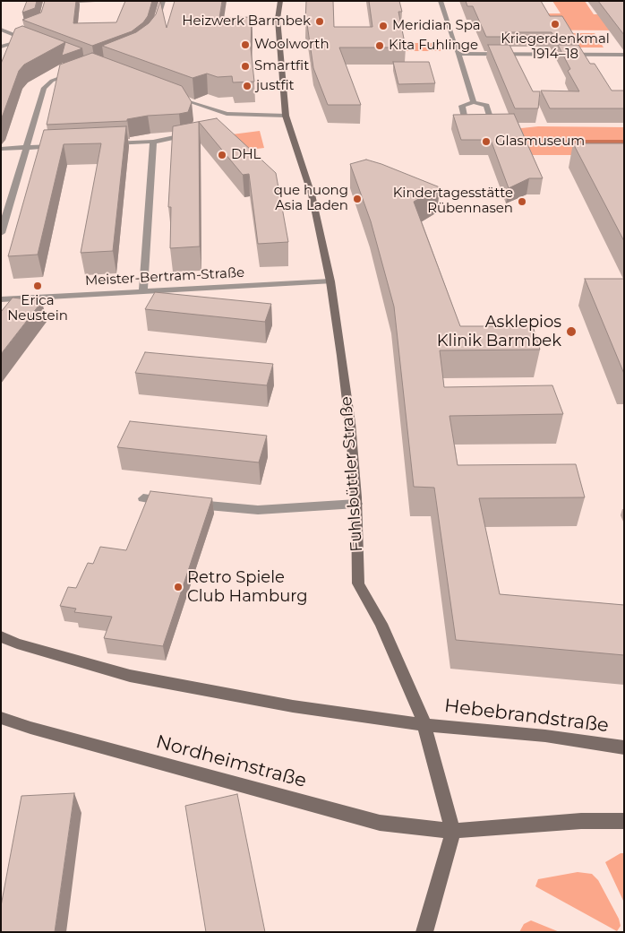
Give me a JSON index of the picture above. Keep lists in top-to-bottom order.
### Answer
{
  "streets": {
    "main road": ["Fuhlsbüttler Straße", "Hebebrandstraße", "Nordheimstraße"],
    "street": ["Meister-Bertram-Straße"]
  },
  "crossings": [
    ["Meister-Bertram-Straße", "Fuhlsbüttler Straße"],
    ["Fuhlsbüttler Straße", "Hebebrandstraße"],
    ["Fuhlsbüttler Straße", "Nordheimstraße"]
  ],
  "places": [
    "Heizwerk Barmbek",
    "Kriegerdenkmal 1914–18",
    "Meridian Spa",
    "Woolworth",
    "Kita Fuhlinge",
    "Smartfit",
    "justfit",
    "Glasmuseum",
    "DHL",
    "que huong Asia Laden",
    "Kindertagesstätte Rübennasen",
    "Erica Neustein",
    "Asklepios Klinik Barmbek",
    "Retro Spiele Club Hamburg"
  ]
}
